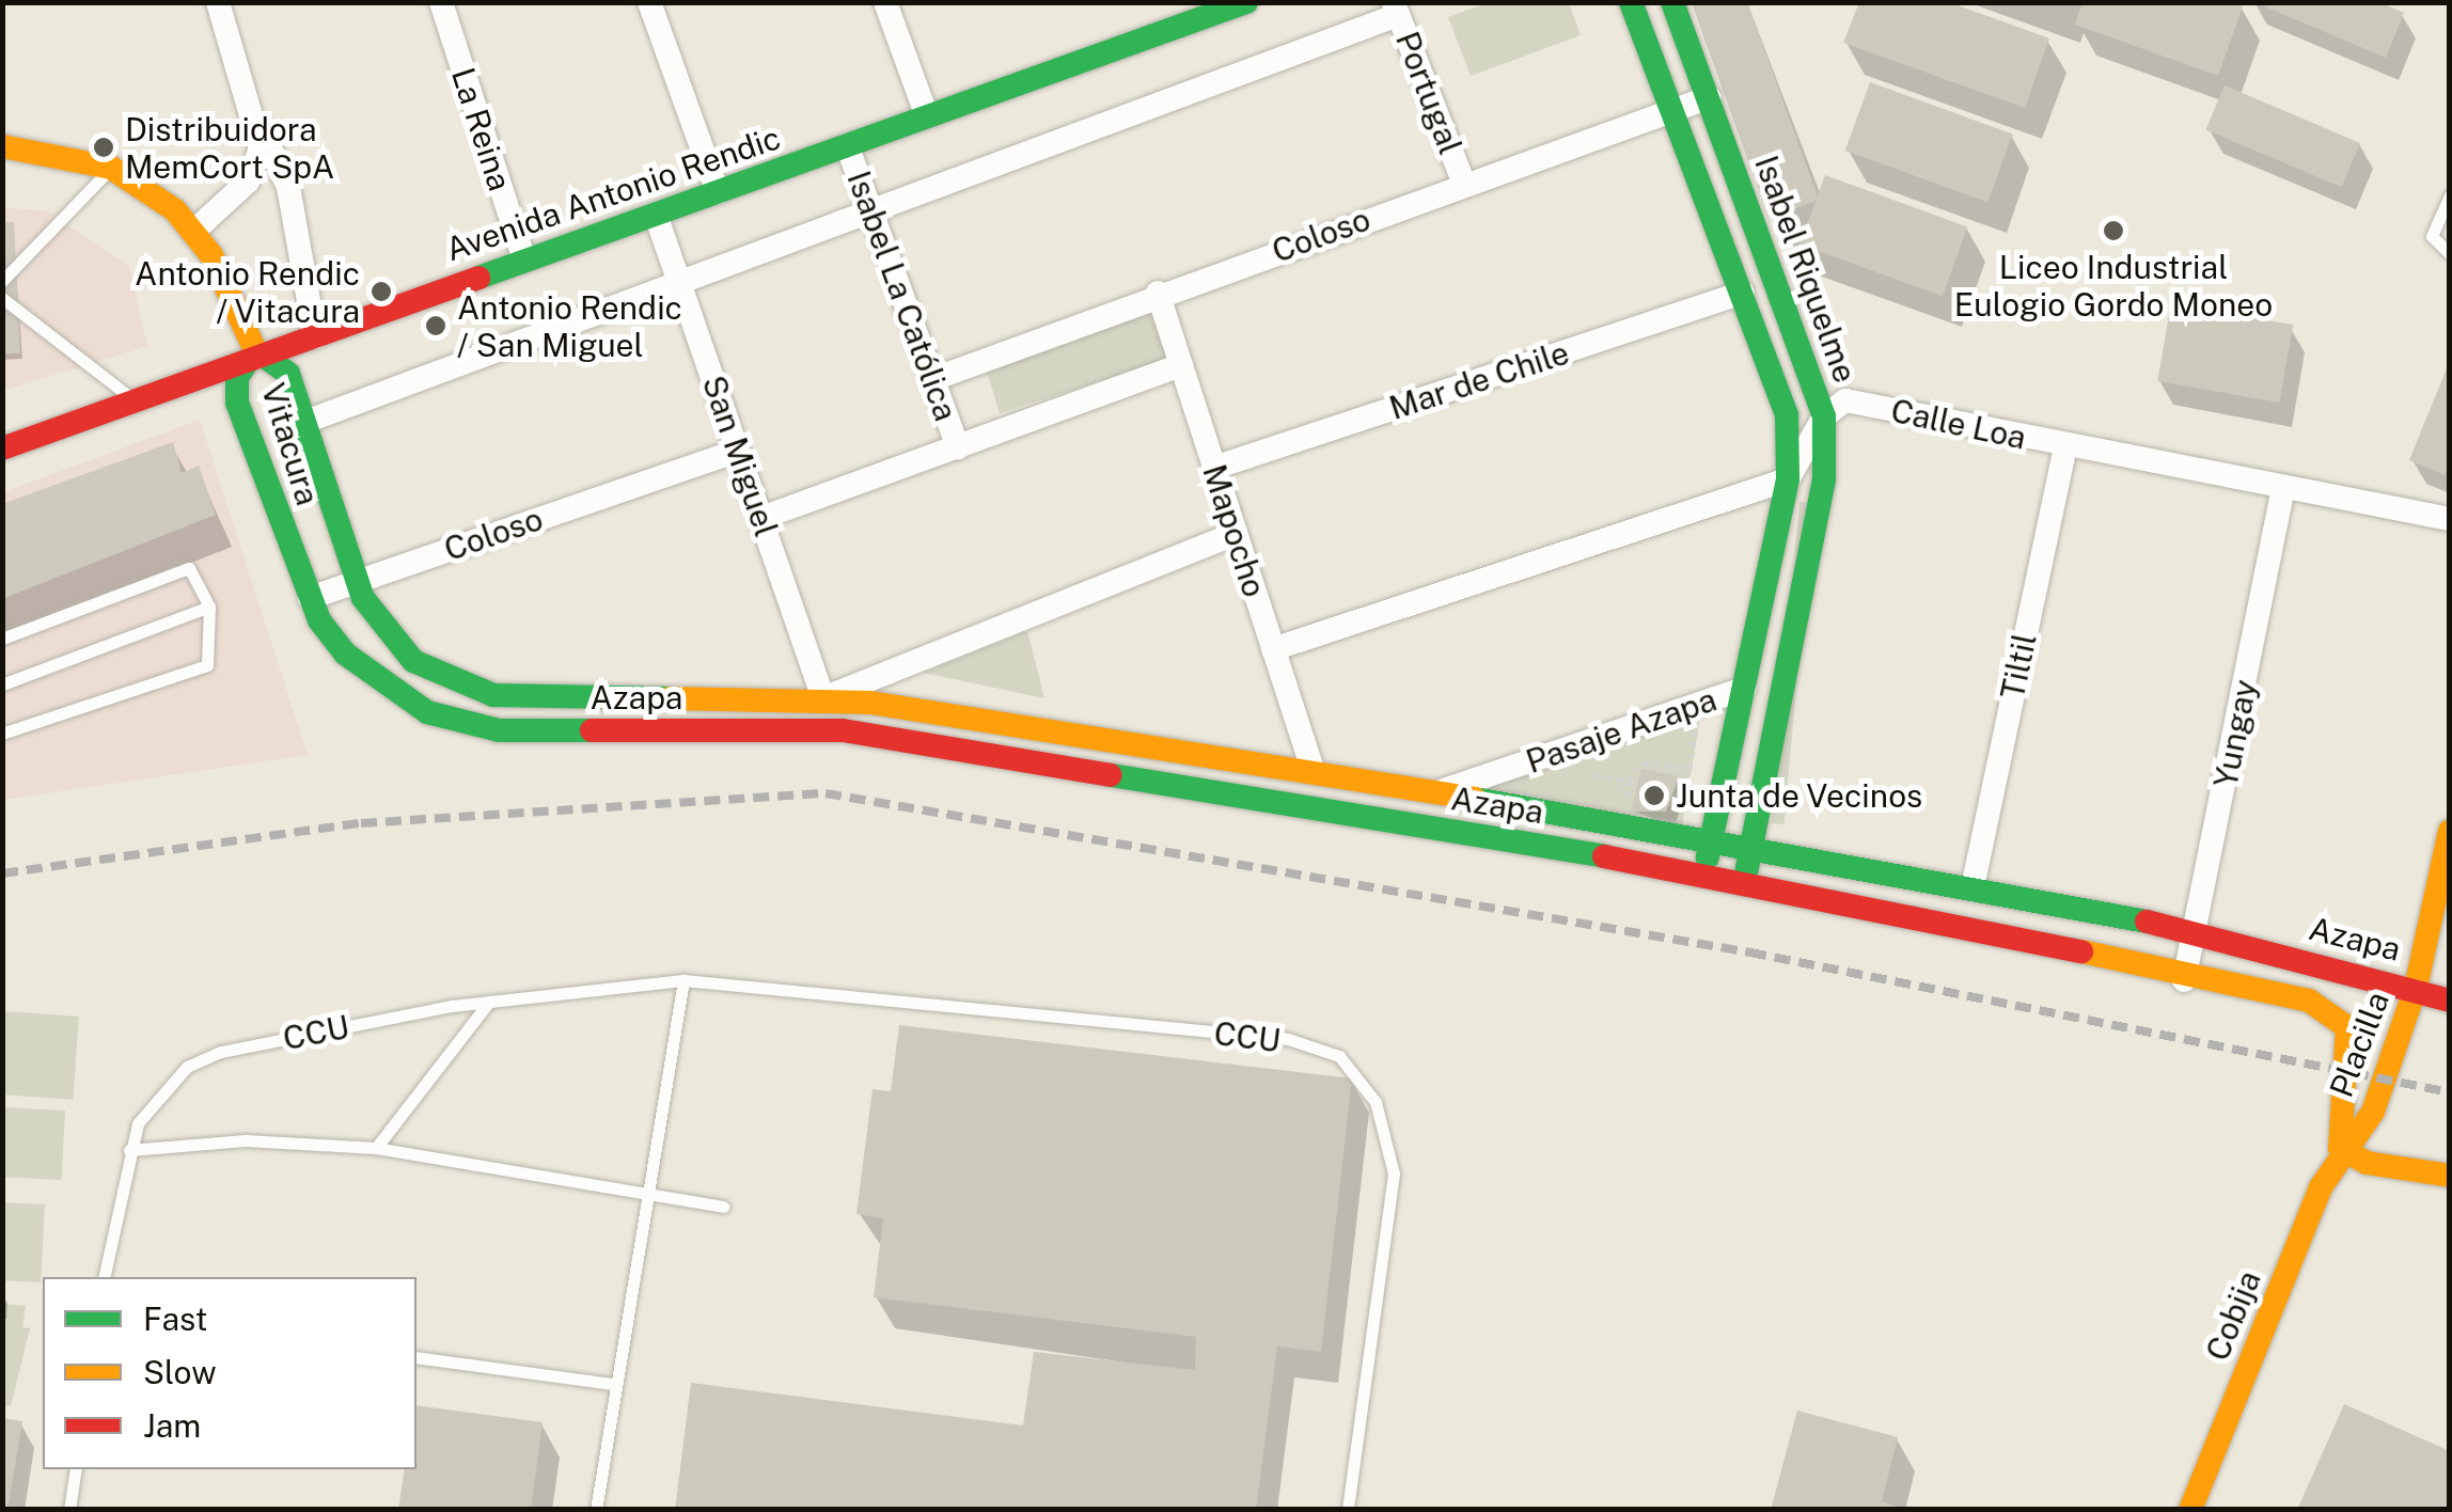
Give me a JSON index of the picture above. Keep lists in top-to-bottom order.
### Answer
{
  "streets": {
    "street": [
      "Portugal",
      "La Reina",
      "Avenida Antonio Rendic",
      "Coloso",
      "Isabel Riquelme",
      "Isabel La Católica",
      "Mar de Chile",
      "Calle Loa",
      "Vitacura",
      "San Miguel",
      "Mapocho",
      "Tiltil",
      "Azapa",
      "Pasaje Azapa",
      "Yungay",
      "Placilla",
      "Cobija"
    ],
    "lane": ["CCU"]
  },
  "crossings": [
    ["Portugal", "Coloso"],
    ["La Reina", "Avenida Antonio Rendic"],
    ["Avenida Antonio Rendic", "Isabel La Católica"],
    ["Avenida Antonio Rendic", "Vitacura"],
    ["Avenida Antonio Rendic", "San Miguel"],
    ["Coloso", "Isabel Riquelme"],
    ["Coloso", "Isabel La Católica"],
    ["Coloso", "Vitacura"],
    ["Coloso", "San Miguel"],
    ["Coloso", "Mapocho"],
    ["Isabel Riquelme", "Mar de Chile"],
    ["Isabel Riquelme", "Calle Loa"],
    ["Isabel Riquelme", "Azapa"],
    ["Isabel Riquelme", "Pasaje Azapa"],
    ["Mar de Chile", "Mapocho"],
    ["Calle Loa", "Tiltil"],
    ["Calle Loa", "Yungay"],
    ["Vitacura", "Azapa"],
    ["San Miguel", "Azapa"],
    ["Mapocho", "Azapa"],
    ["Tiltil", "Azapa"],
    ["Azapa", "Pasaje Azapa"],
    ["Azapa", "Yungay"],
    ["Azapa", "Placilla"],
    ["Azapa", "Cobija"],
    ["Placilla", "Cobija"]
  ],
  "places": [
    "Distribuidora MemCort SpA",
    "Liceo Industrial Eulogio Gordo Moneo",
    "Antonio Rendic / Vitacura",
    "Antonio Rendic / San Miguel",
    "Junta de Vecinos"
  ],
  "legend": ["Fast", "Slow", "Jam"]
}
